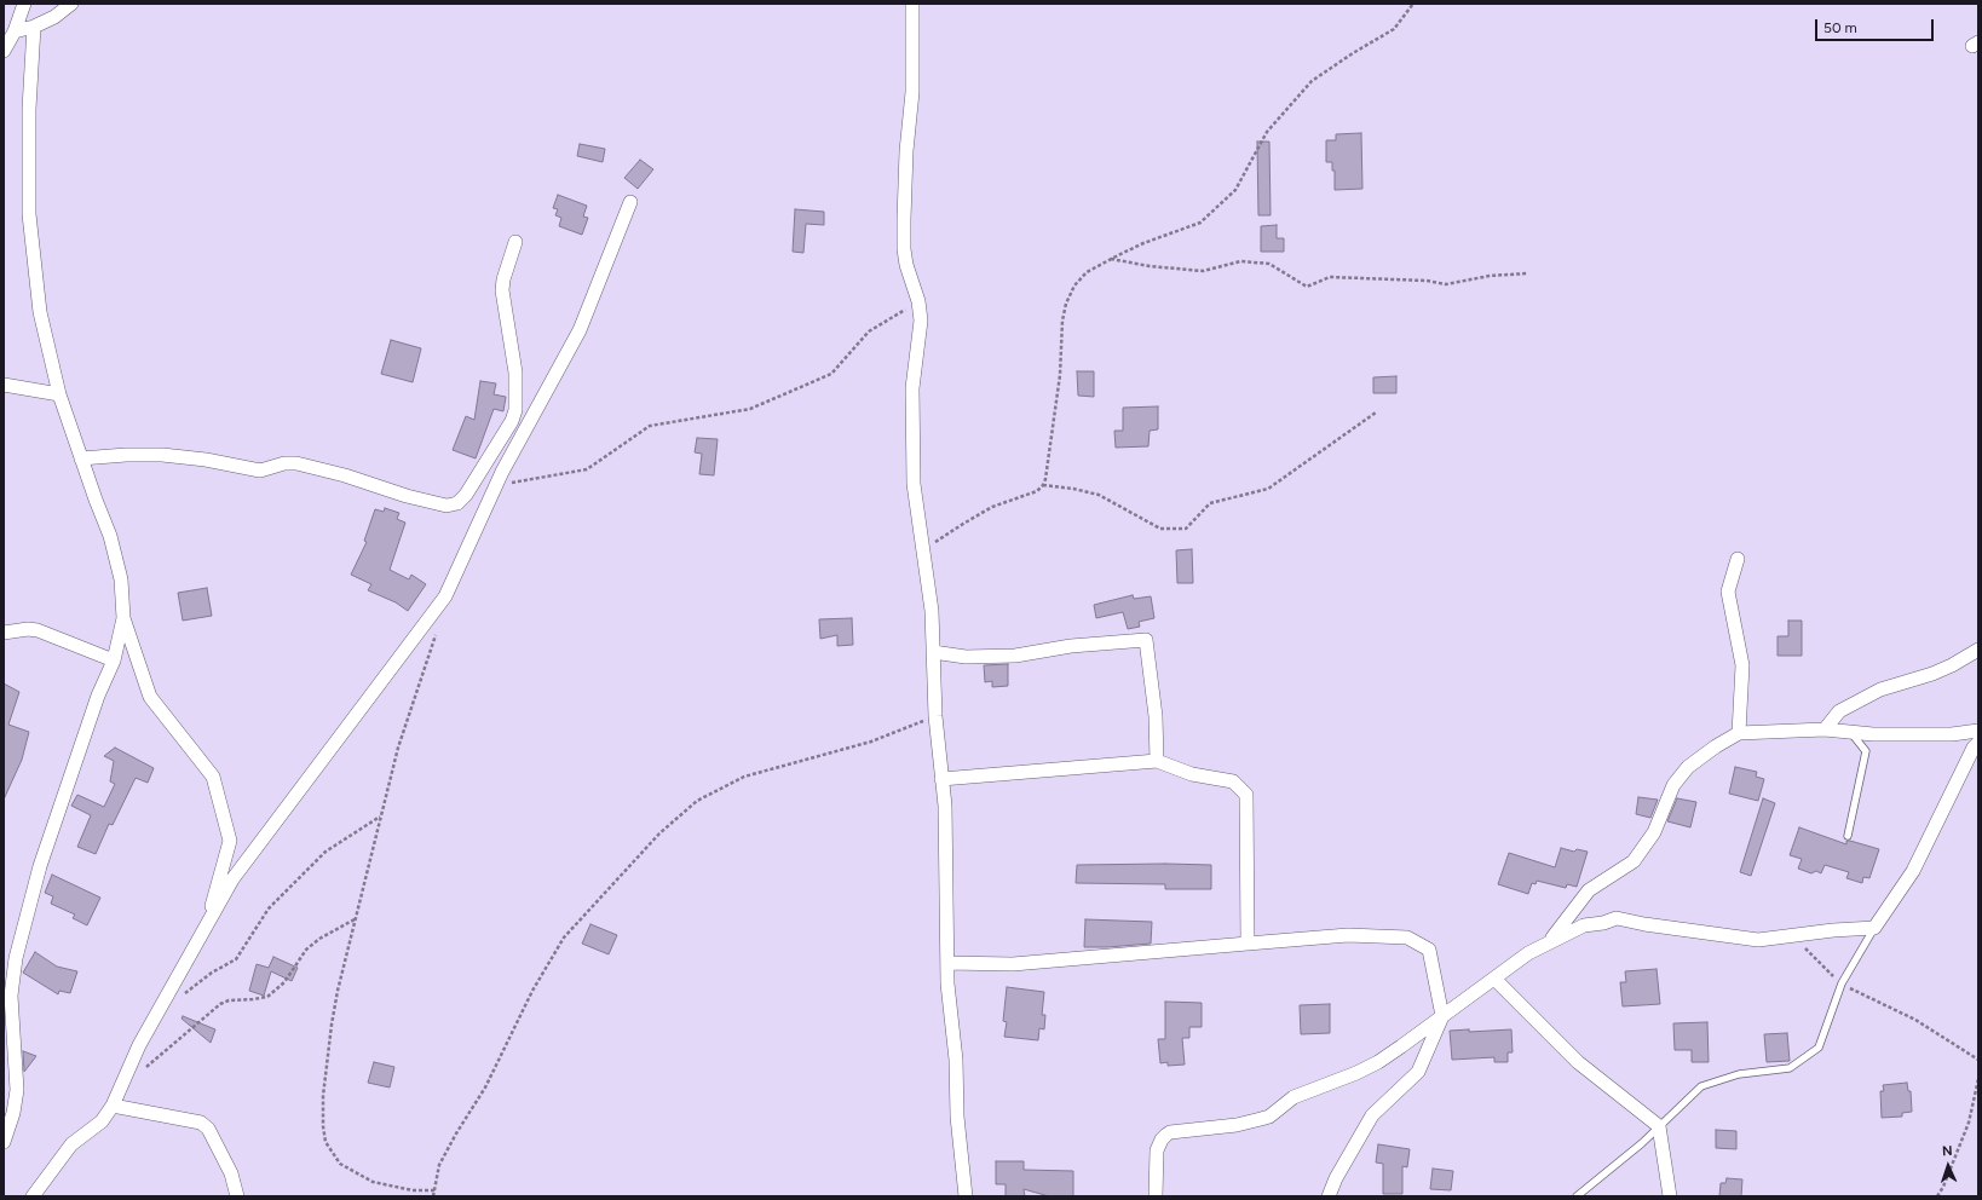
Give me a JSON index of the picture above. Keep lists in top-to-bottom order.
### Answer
{
  "scale_bar": "50 m",
  "north": "top"
}
